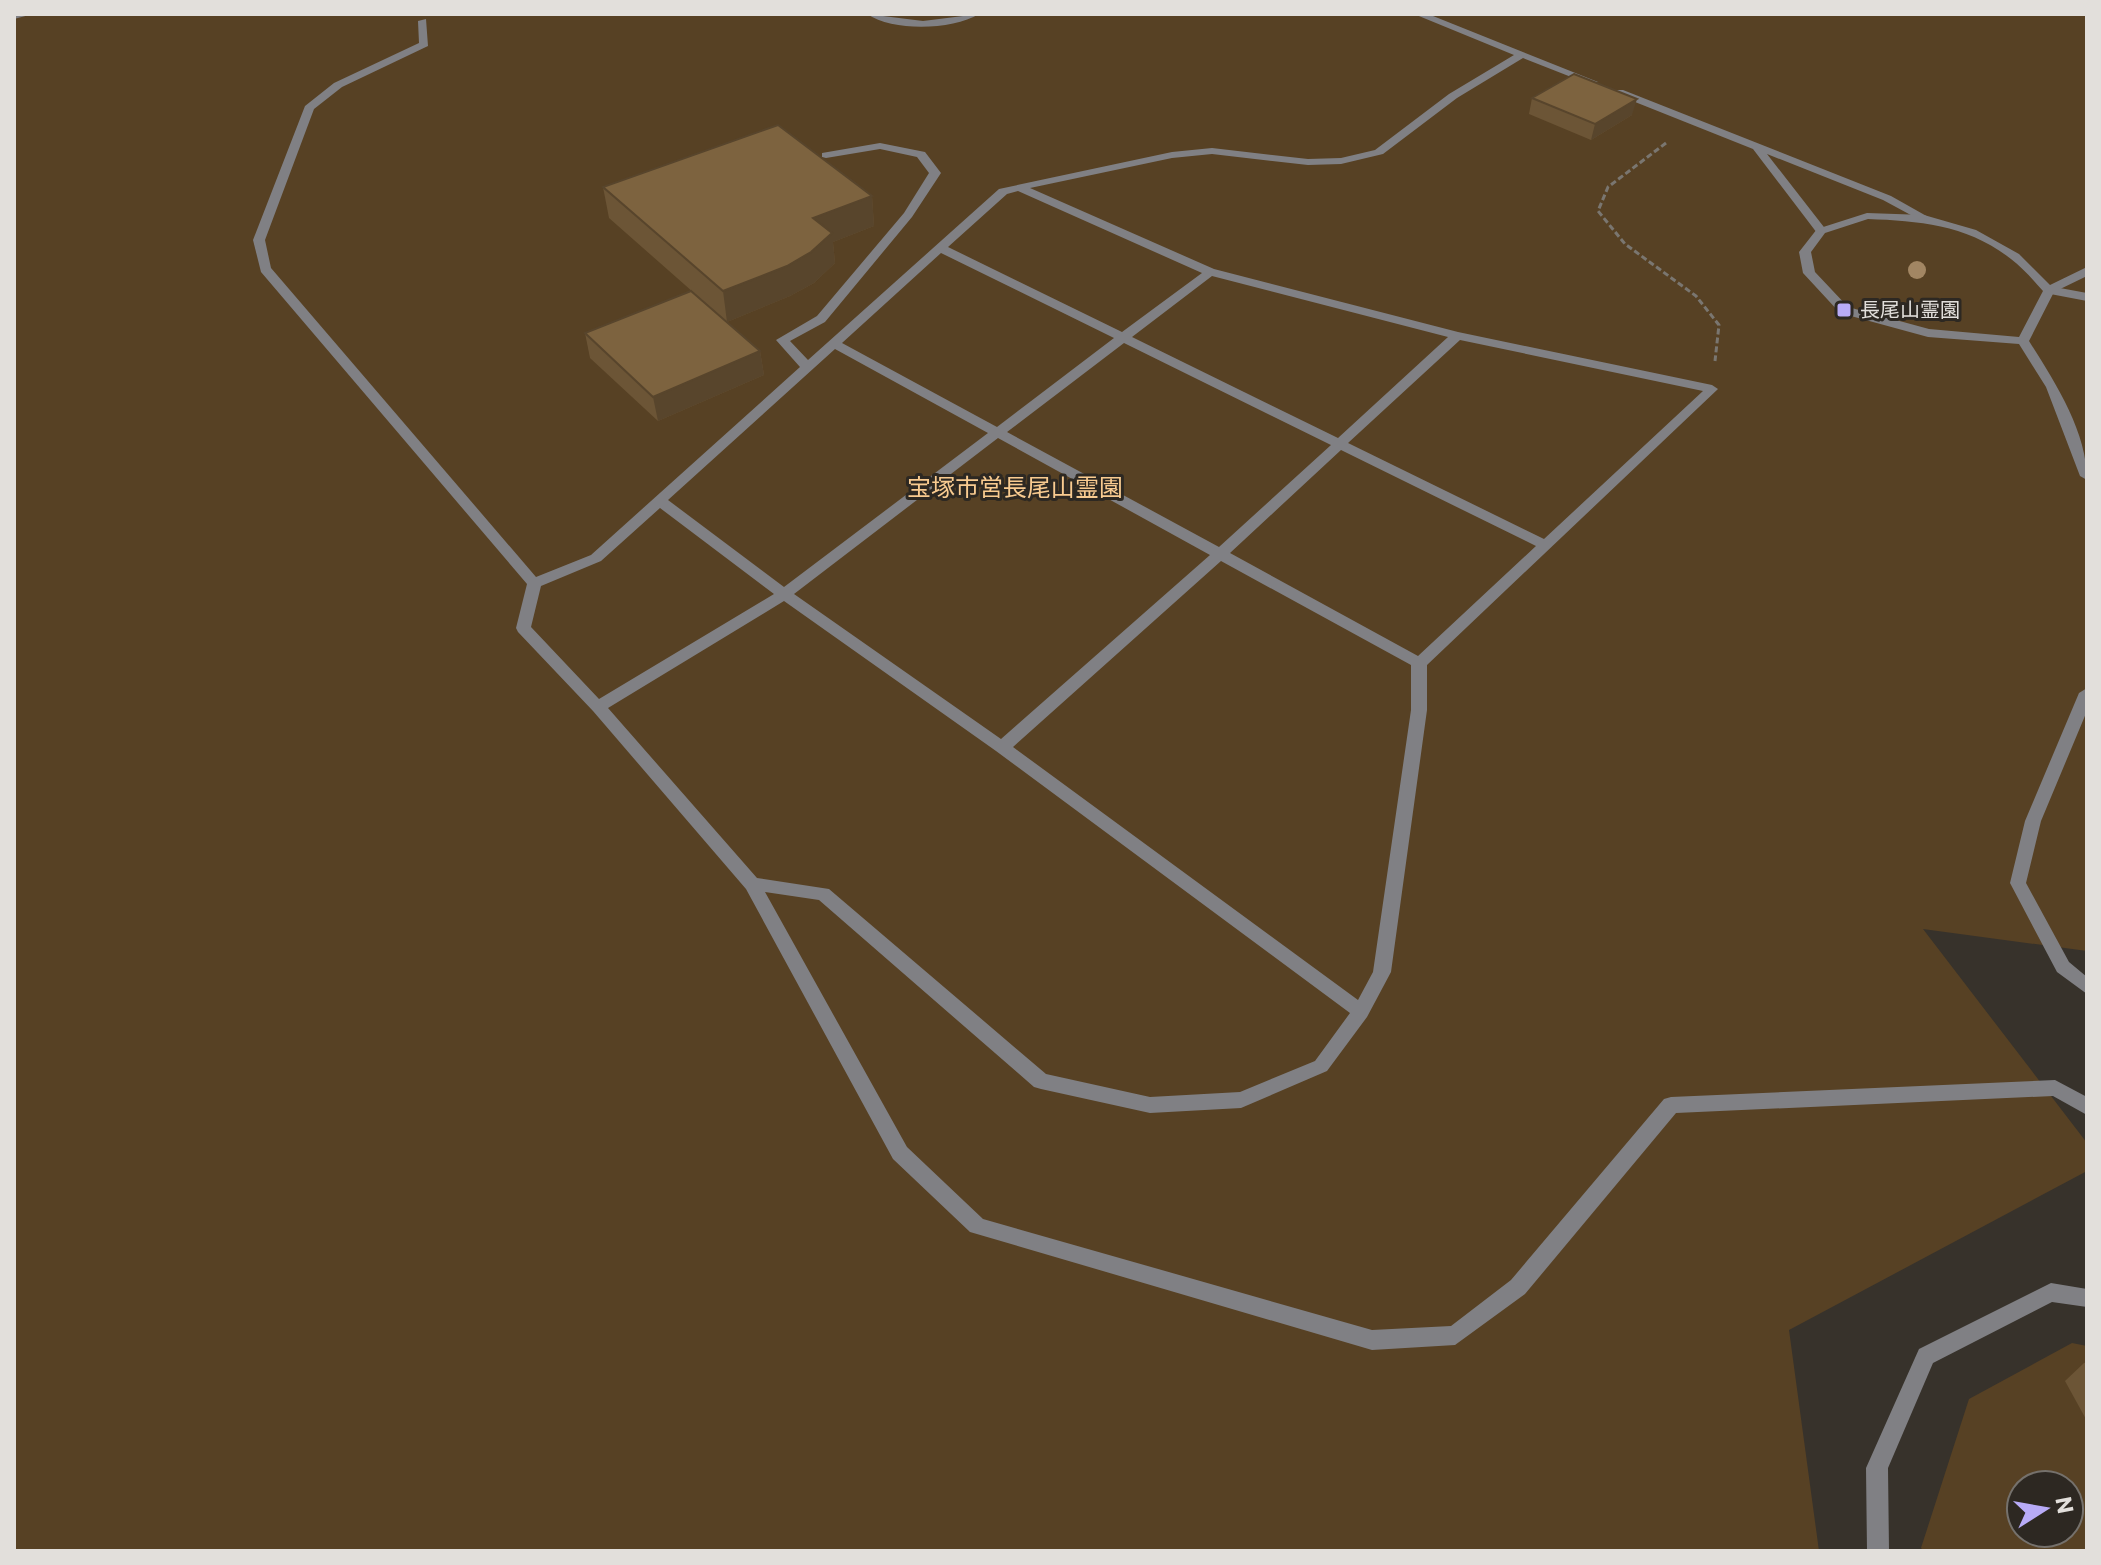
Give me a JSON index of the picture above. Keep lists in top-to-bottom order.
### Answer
{
  "parks": ["宝塚市営長尾山霊園"],
  "places": {
    "transit": ["長尾山霊園"]
  },
  "north": "right"
}
